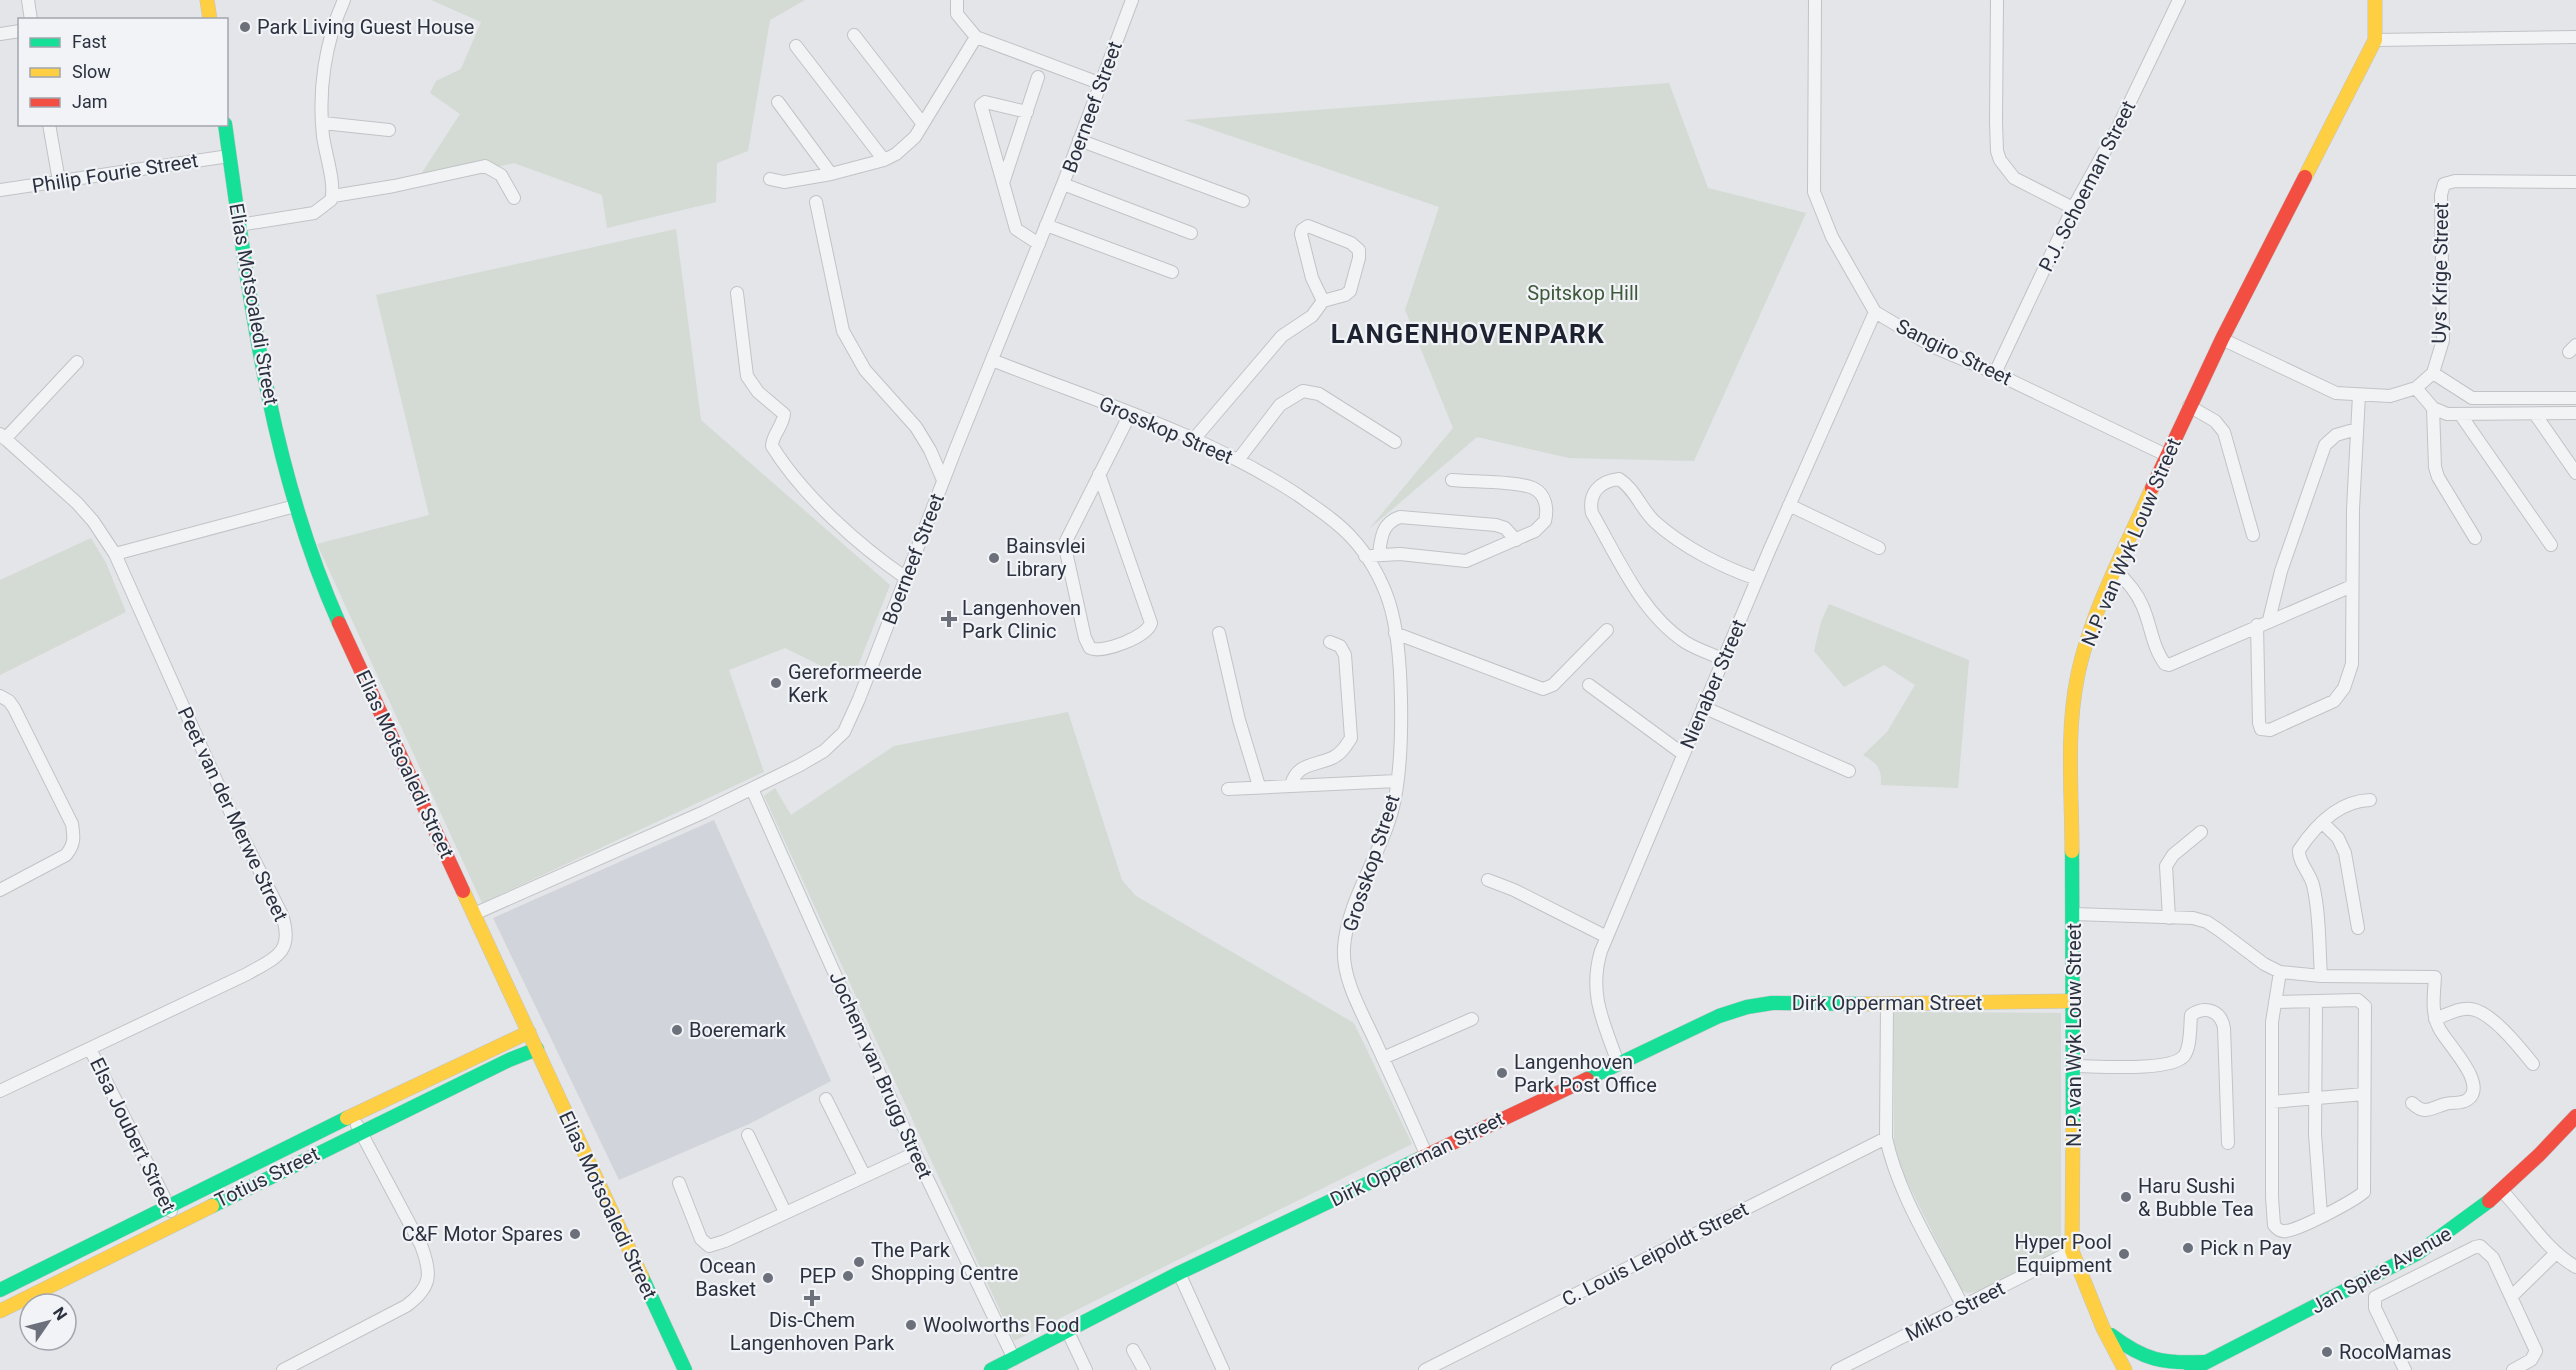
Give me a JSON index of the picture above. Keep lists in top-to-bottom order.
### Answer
{
  "streets": {
    "street": [
      "Boerneef Street",
      "Philip Fourie Street",
      "P.J. Schoeman Street",
      "Uys Krige Street",
      "Elias Motsoaledi Street",
      "Sangiro Street",
      "Grosskop Street",
      "N.P. van Wyk Louw Street",
      "Nienaber Street",
      "Peet van der Merwe Street",
      "Dirk Opperman Street",
      "Jochem van Brugg Street",
      "Elsa Joubert Street",
      "Totius Street",
      "C. Louis Leipoldt Street",
      "Jan Spies Avenue",
      "Mikro Street"
    ]
  },
  "crossings": [
    ["Boerneef Street", "Elias Motsoaledi Street"],
    ["Boerneef Street", "Grosskop Street"],
    ["Boerneef Street", "Jochem van Brugg Street"],
    ["Philip Fourie Street", "Elias Motsoaledi Street"],
    ["P.J. Schoeman Street", "Sangiro Street"],
    ["Elias Motsoaledi Street", "Totius Street"],
    ["Sangiro Street", "N.P. van Wyk Louw Street"],
    ["Sangiro Street", "Nienaber Street"],
    ["Grosskop Street", "Dirk Opperman Street"],
    ["N.P. van Wyk Louw Street", "Dirk Opperman Street"],
    ["N.P. van Wyk Louw Street", "Mikro Street"],
    ["Nienaber Street", "Dirk Opperman Street"],
    ["Peet van der Merwe Street", "Elsa Joubert Street"],
    ["Dirk Opperman Street", "Jochem van Brugg Street"],
    ["Elsa Joubert Street", "Totius Street"]
  ],
  "districts": ["LANGENHOVENPARK"],
  "parks": ["Spitskop Hill"],
  "places": {
    "other": [
      "Park Living Guest House",
      "Bainsvlei Library",
      "Gereformeerde Kerk",
      "Boeremark",
      "Langenhoven Park Post Office",
      "Haru Sushi & Bubble Tea",
      "C&F Motor Spares",
      "Pick n Pay",
      "Hyper Pool Equipment",
      "The Park Shopping Centre",
      "PEP",
      "Ocean Basket",
      "Woolworths Food",
      "RocoMamas"
    ],
    "health": ["Langenhoven Park Clinic", "Dis-Chem Langenhoven Park"]
  },
  "legend": ["Fast", "Slow", "Jam"],
  "north": "top right"
}
